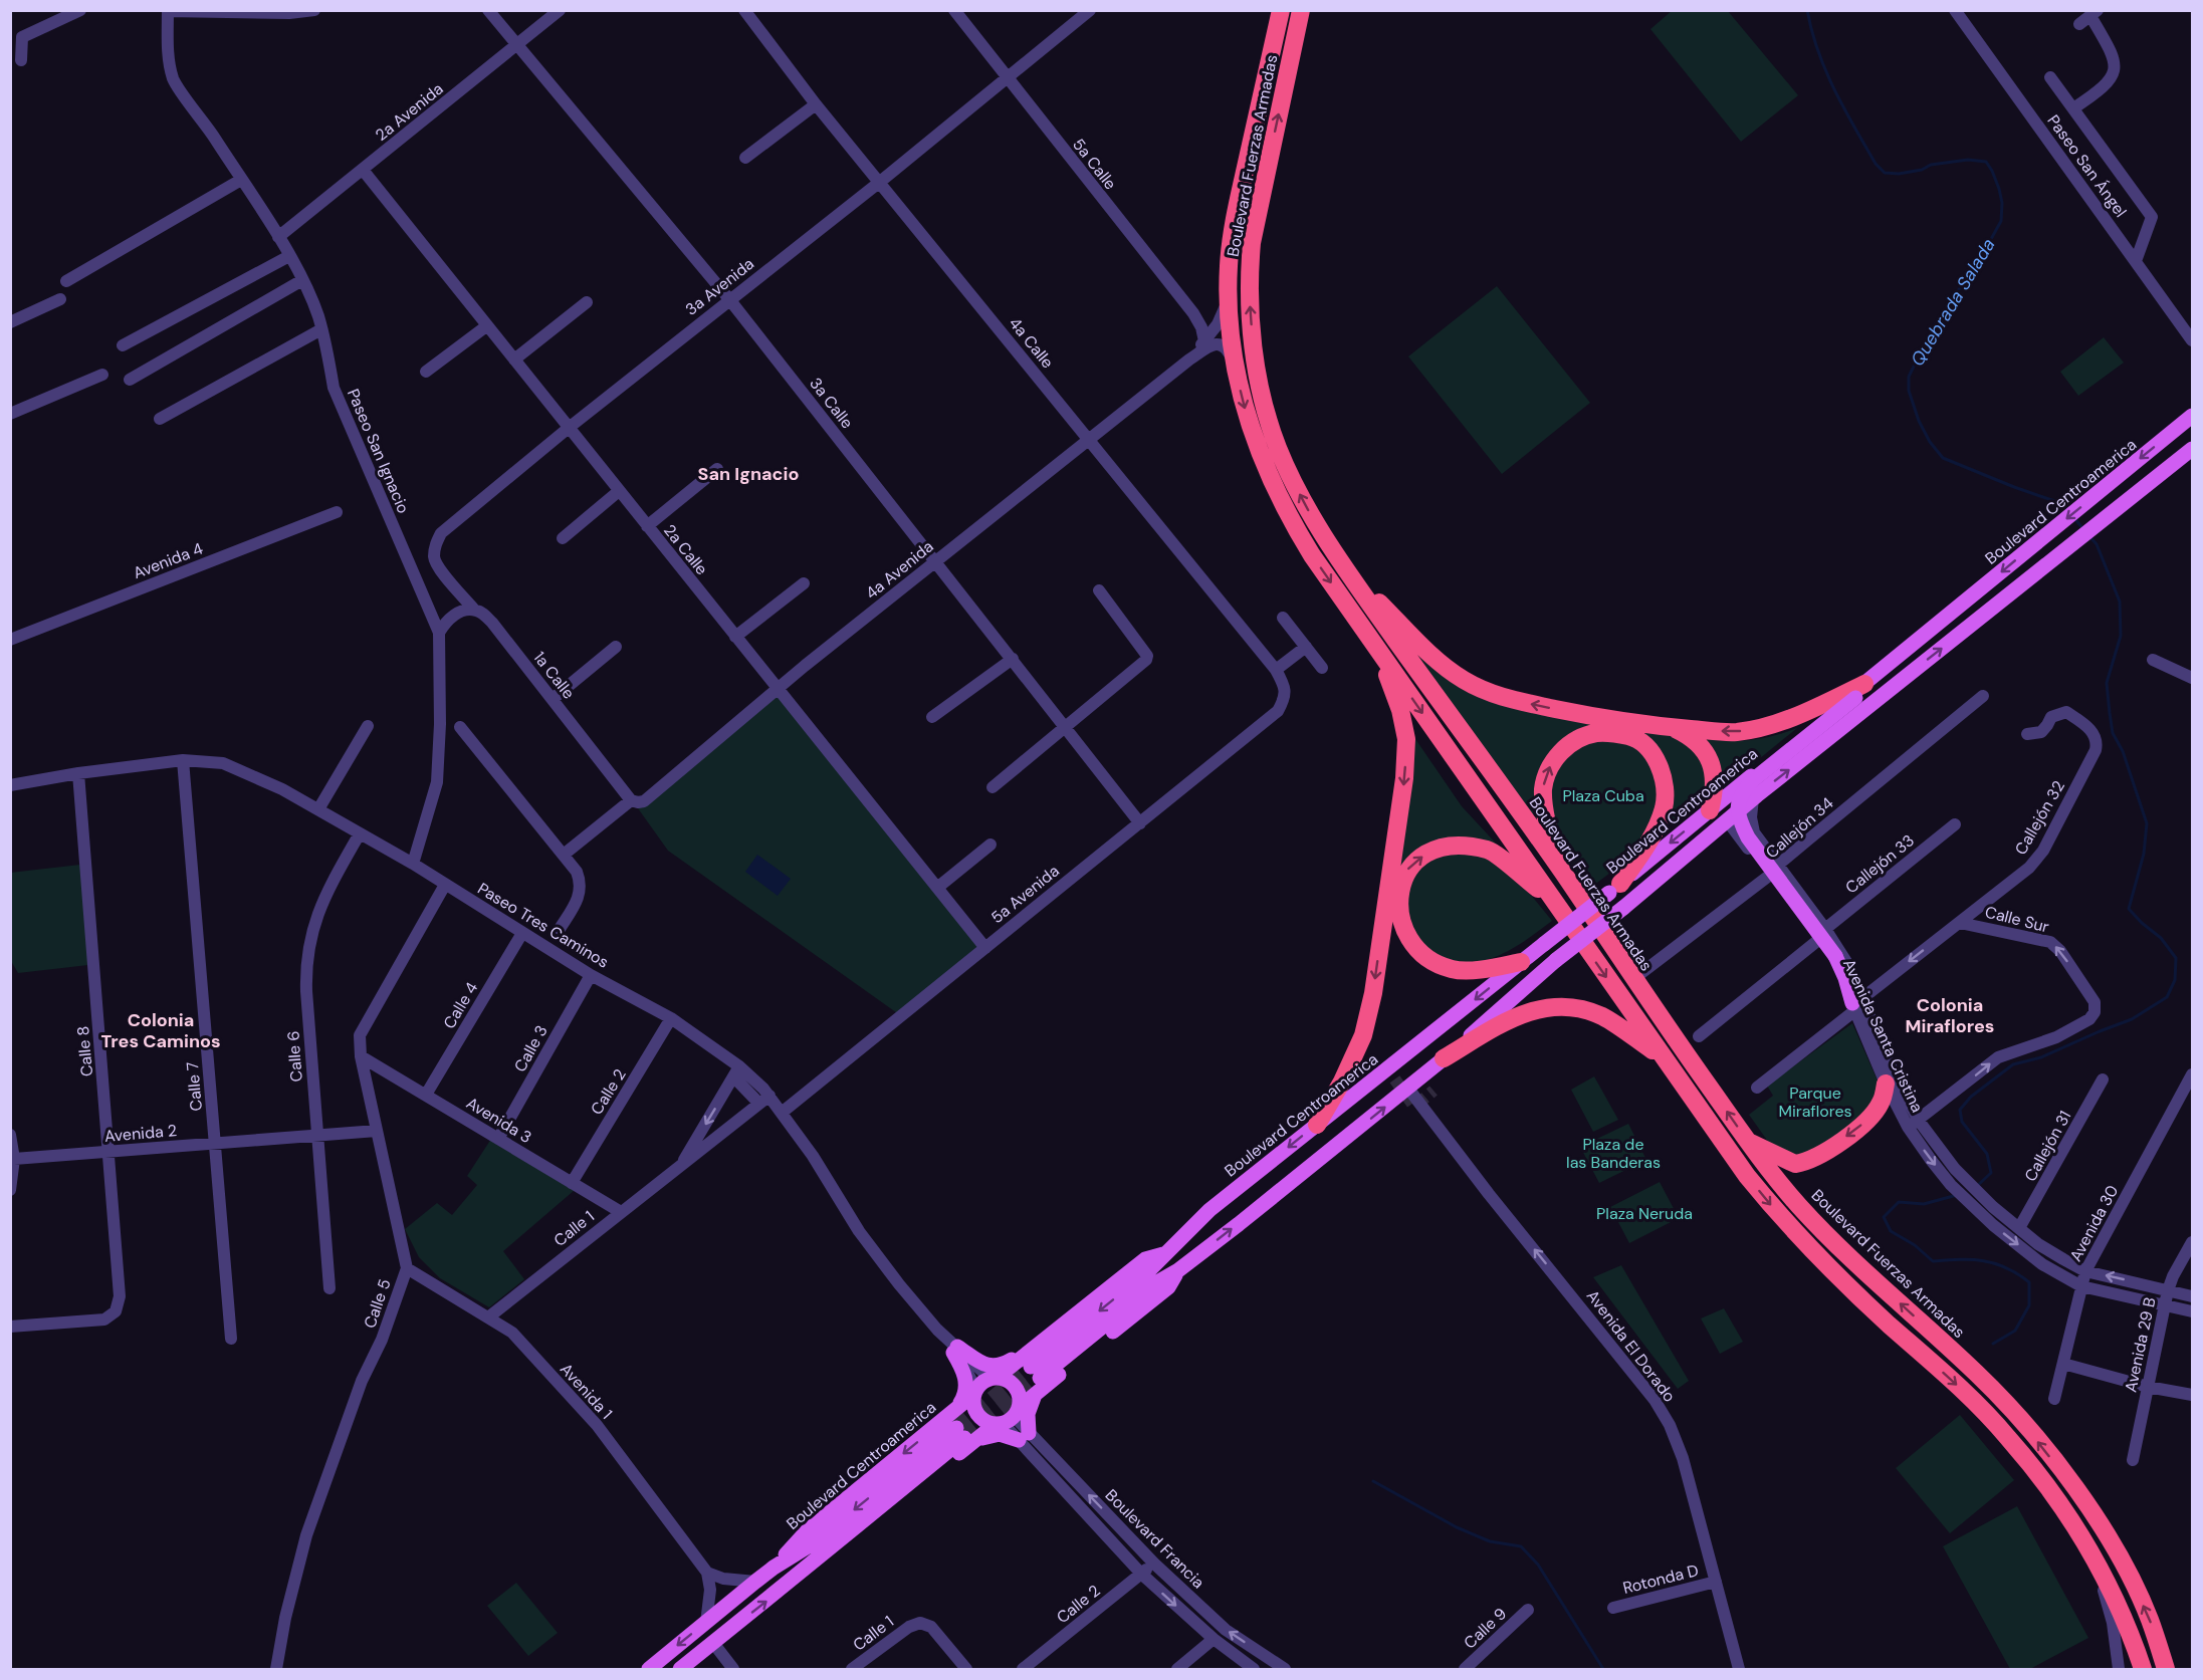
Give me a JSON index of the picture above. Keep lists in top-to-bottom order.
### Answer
{
  "streets": {
    "highway": ["Boulevard Fuerzas Armadas"],
    "main road": ["Boulevard Centroamerica"],
    "street": [
      "2a Avenida",
      "5a Calle",
      "Paseo San Ángel",
      "3a Avenida",
      "4a Calle",
      "3a Calle",
      "Paseo San Ignacio",
      "2a Calle",
      "Avenida 4",
      "4a Avenida",
      "1a Calle",
      "Callejón 32",
      "Callejón 34",
      "Callejón 33",
      "5a Avenida",
      "Calle Sur",
      "Paseo Tres Caminos",
      "Calle 4",
      "Avenida Santa Cristina",
      "Calle 3",
      "Calle 8",
      "Calle 6",
      "Calle 7",
      "Calle 2",
      "Avenida 3",
      "Avenida 2",
      "Callejón 31",
      "Avenida 30",
      "Calle 1",
      "Calle 5",
      "Avenida 29 B",
      "Avenida El Dorado",
      "Avenida 1",
      "Boulevard Francia",
      "Rotonda D",
      "Calle 9"
    ]
  },
  "crossings": [
    ["2a Avenida", "3a Calle"],
    ["2a Avenida", "Paseo San Ignacio"],
    ["2a Avenida", "2a Calle"],
    ["Boulevard Fuerzas Armadas", "4a Avenida"],
    ["Boulevard Fuerzas Armadas", "Callejón 34"],
    ["5a Calle", "3a Avenida"],
    ["5a Calle", "4a Avenida"],
    ["3a Avenida", "4a Calle"],
    ["3a Avenida", "3a Calle"],
    ["3a Avenida", "2a Calle"],
    ["3a Avenida", "1a Calle"],
    ["4a Calle", "4a Avenida"],
    ["4a Calle", "5a Avenida"],
    ["3a Calle", "4a Avenida"],
    ["3a Calle", "5a Avenida"],
    ["Paseo San Ignacio", "Paseo Tres Caminos"],
    ["Boulevard Centroamerica", "Paseo Tres Caminos"],
    ["Boulevard Centroamerica", "Avenida Santa Cristina"],
    ["Boulevard Centroamerica", "Avenida El Dorado"],
    ["Boulevard Centroamerica", "Boulevard Francia"],
    ["2a Calle", "4a Avenida"],
    ["2a Calle", "5a Avenida"],
    ["4a Avenida", "1a Calle"],
    ["Callejón 32", "Calle Sur"],
    ["Callejón 32", "Avenida Santa Cristina"],
    ["Callejón 34", "Avenida Santa Cristina"],
    ["Callejón 33", "Avenida Santa Cristina"],
    ["5a Avenida", "Paseo Tres Caminos"],
    ["Calle Sur", "Avenida Santa Cristina"],
    ["Paseo Tres Caminos", "Calle 4"],
    ["Paseo Tres Caminos", "Calle 3"],
    ["Paseo Tres Caminos", "Calle 8"],
    ["Paseo Tres Caminos", "Calle 6"],
    ["Paseo Tres Caminos", "Calle 7"],
    ["Paseo Tres Caminos", "Calle 2"],
    ["Paseo Tres Caminos", "Calle 1"],
    ["Paseo Tres Caminos", "Calle 5"],
    ["Paseo Tres Caminos", "Boulevard Francia"],
    ["Calle 4", "Avenida 3"],
    ["Avenida Santa Cristina", "Callejón 31"],
    ["Avenida Santa Cristina", "Avenida 30"],
    ["Avenida Santa Cristina", "Avenida 29 B"],
    ["Calle 3", "Avenida 3"],
    ["Calle 8", "Avenida 2"],
    ["Calle 6", "Avenida 2"],
    ["Calle 7", "Avenida 2"],
    ["Calle 2", "Avenida 3"],
    ["Calle 2", "Boulevard Francia"],
    ["Avenida 3", "Calle 1"],
    ["Avenida 3", "Calle 5"],
    ["Avenida 2", "Calle 5"],
    ["Calle 1", "Avenida 1"],
    ["Calle 5", "Avenida 1"],
    ["Avenida El Dorado", "Rotonda D"]
  ],
  "one_way": ["Avenida El Dorado"],
  "districts": ["San Ignacio", "Colonia Miraflores", "Colonia Tres Caminos"],
  "water": ["Quebrada Salada"],
  "parks": [
    "Plaza Cuba",
    "Parque Miraflores",
    "Plaza de las Banderas",
    "Plaza Neruda"
  ]
}
